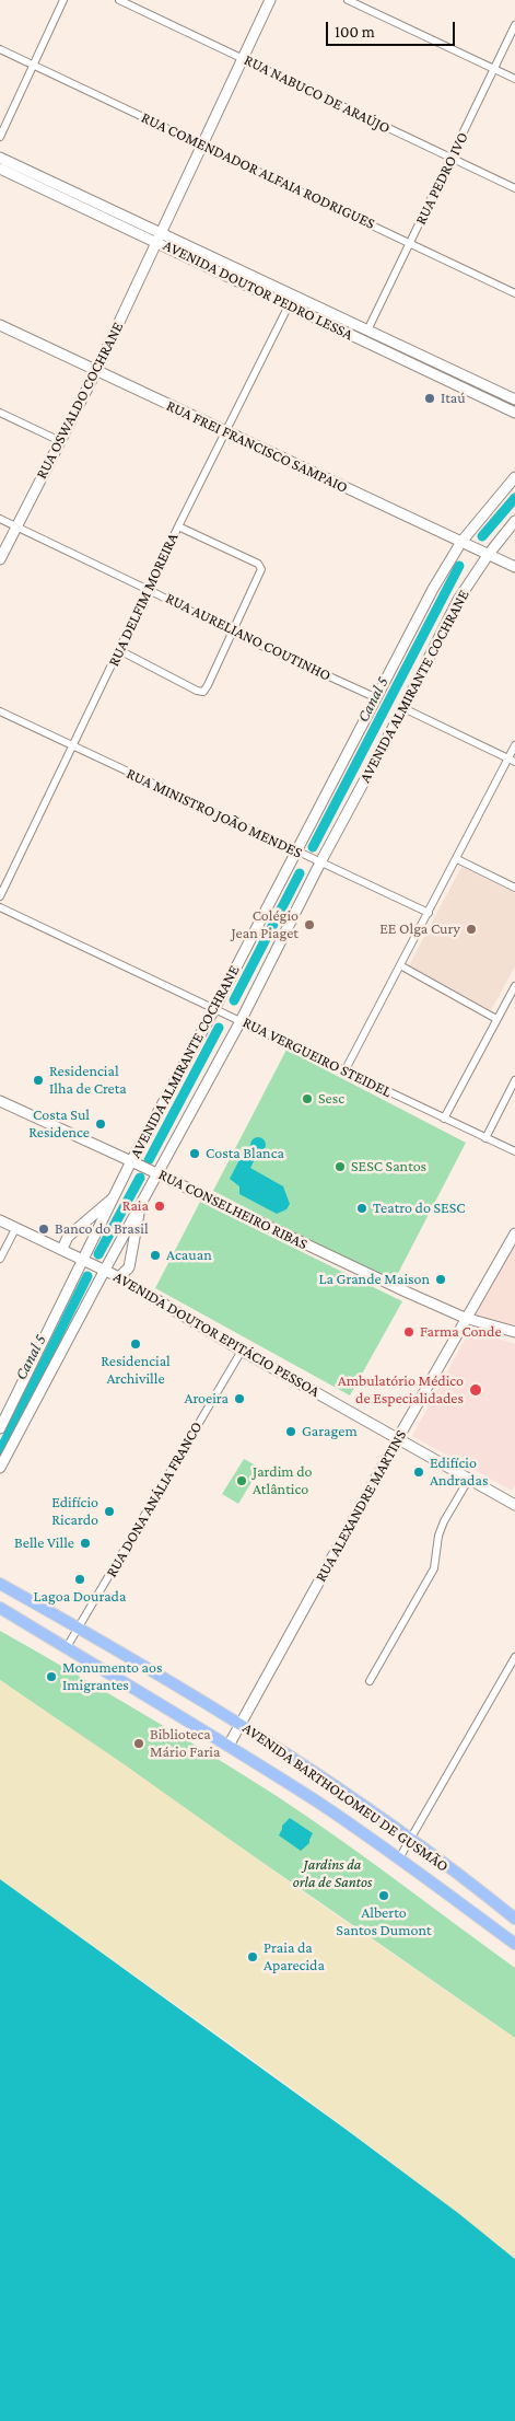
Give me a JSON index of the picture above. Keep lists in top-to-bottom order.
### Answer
{
  "streets": {
    "main road": [
      "AVENIDA DOUTOR PEDRO LESSA",
      "RUA OSWALDO COCHRANE",
      "RUA FREI FRANCISCO SAMPAIO",
      "AVENIDA ALMIRANTE COCHRANE",
      "RUA CONSELHEIRO RIBAS",
      "AVENIDA DOUTOR EPITÁCIO PESSOA",
      "RUA ALEXANDRE MARTINS",
      "AVENIDA BARTHOLOMEU DE GUSMÃO"
    ],
    "street": [
      "RUA NABUCO DE ARAÚJO",
      "RUA COMENDADOR ALFAIA RODRIGUES",
      "RUA PEDRO IVO",
      "RUA DELFIM MOREIRA",
      "RUA AURELIANO COUTINHO",
      "RUA MINISTRO JOÃO MENDES",
      "RUA VERGUEIRO STEIDEL",
      "RUA DONA ANÁLIA FRANCO"
    ]
  },
  "crossings": [
    ["RUA NABUCO DE ARAÚJO", "RUA PEDRO IVO"],
    ["RUA NABUCO DE ARAÚJO", "RUA OSWALDO COCHRANE"],
    ["RUA COMENDADOR ALFAIA RODRIGUES", "RUA PEDRO IVO"],
    ["RUA COMENDADOR ALFAIA RODRIGUES", "RUA OSWALDO COCHRANE"],
    ["RUA PEDRO IVO", "AVENIDA DOUTOR PEDRO LESSA"],
    ["AVENIDA DOUTOR PEDRO LESSA", "RUA OSWALDO COCHRANE"],
    ["AVENIDA DOUTOR PEDRO LESSA", "RUA DELFIM MOREIRA"],
    ["RUA OSWALDO COCHRANE", "RUA FREI FRANCISCO SAMPAIO"],
    ["RUA OSWALDO COCHRANE", "RUA AURELIANO COUTINHO"],
    ["RUA FREI FRANCISCO SAMPAIO", "RUA DELFIM MOREIRA"],
    ["RUA FREI FRANCISCO SAMPAIO", "AVENIDA ALMIRANTE COCHRANE"],
    ["RUA DELFIM MOREIRA", "RUA AURELIANO COUTINHO"],
    ["RUA DELFIM MOREIRA", "RUA MINISTRO JOÃO MENDES"],
    ["RUA AURELIANO COUTINHO", "AVENIDA ALMIRANTE COCHRANE"],
    ["AVENIDA ALMIRANTE COCHRANE", "RUA MINISTRO JOÃO MENDES"],
    ["AVENIDA ALMIRANTE COCHRANE", "RUA VERGUEIRO STEIDEL"],
    ["AVENIDA ALMIRANTE COCHRANE", "RUA CONSELHEIRO RIBAS"],
    ["AVENIDA ALMIRANTE COCHRANE", "AVENIDA DOUTOR EPITÁCIO PESSOA"],
    ["RUA CONSELHEIRO RIBAS", "RUA ALEXANDRE MARTINS"],
    ["AVENIDA DOUTOR EPITÁCIO PESSOA", "RUA DONA ANÁLIA FRANCO"],
    ["AVENIDA DOUTOR EPITÁCIO PESSOA", "RUA ALEXANDRE MARTINS"],
    ["RUA DONA ANÁLIA FRANCO", "AVENIDA BARTHOLOMEU DE GUSMÃO"],
    ["RUA ALEXANDRE MARTINS", "AVENIDA BARTHOLOMEU DE GUSMÃO"]
  ],
  "water": ["Canal 5"],
  "parks": ["Jardins da orla de Santos"],
  "places": [
    "Itaú",
    "Colégio Jean Piaget",
    "EE Olga Cury",
    "Residencial Ilha de Creta",
    "Sesc",
    "Costa Sul Residence",
    "Costa Blanca",
    "SESC Santos",
    "Raia",
    "Teatro do SESC",
    "Banco do Brasil",
    "Acauan",
    "La Grande Maison",
    "Farma Conde",
    "Residencial Archiville",
    "Ambulatório Médico de Especialidades",
    "Aroeira",
    "Garagem",
    "Edifício Andradas",
    "Jardim do Atlântico",
    "Edifício Ricardo",
    "Belle Ville",
    "Lagoa Dourada",
    "Monumento aos Imigrantes",
    "Biblioteca Mário Faria",
    "Alberto Santos Dumont",
    "Praia da Aparecida"
  ],
  "scale_bar": "100 m"
}
